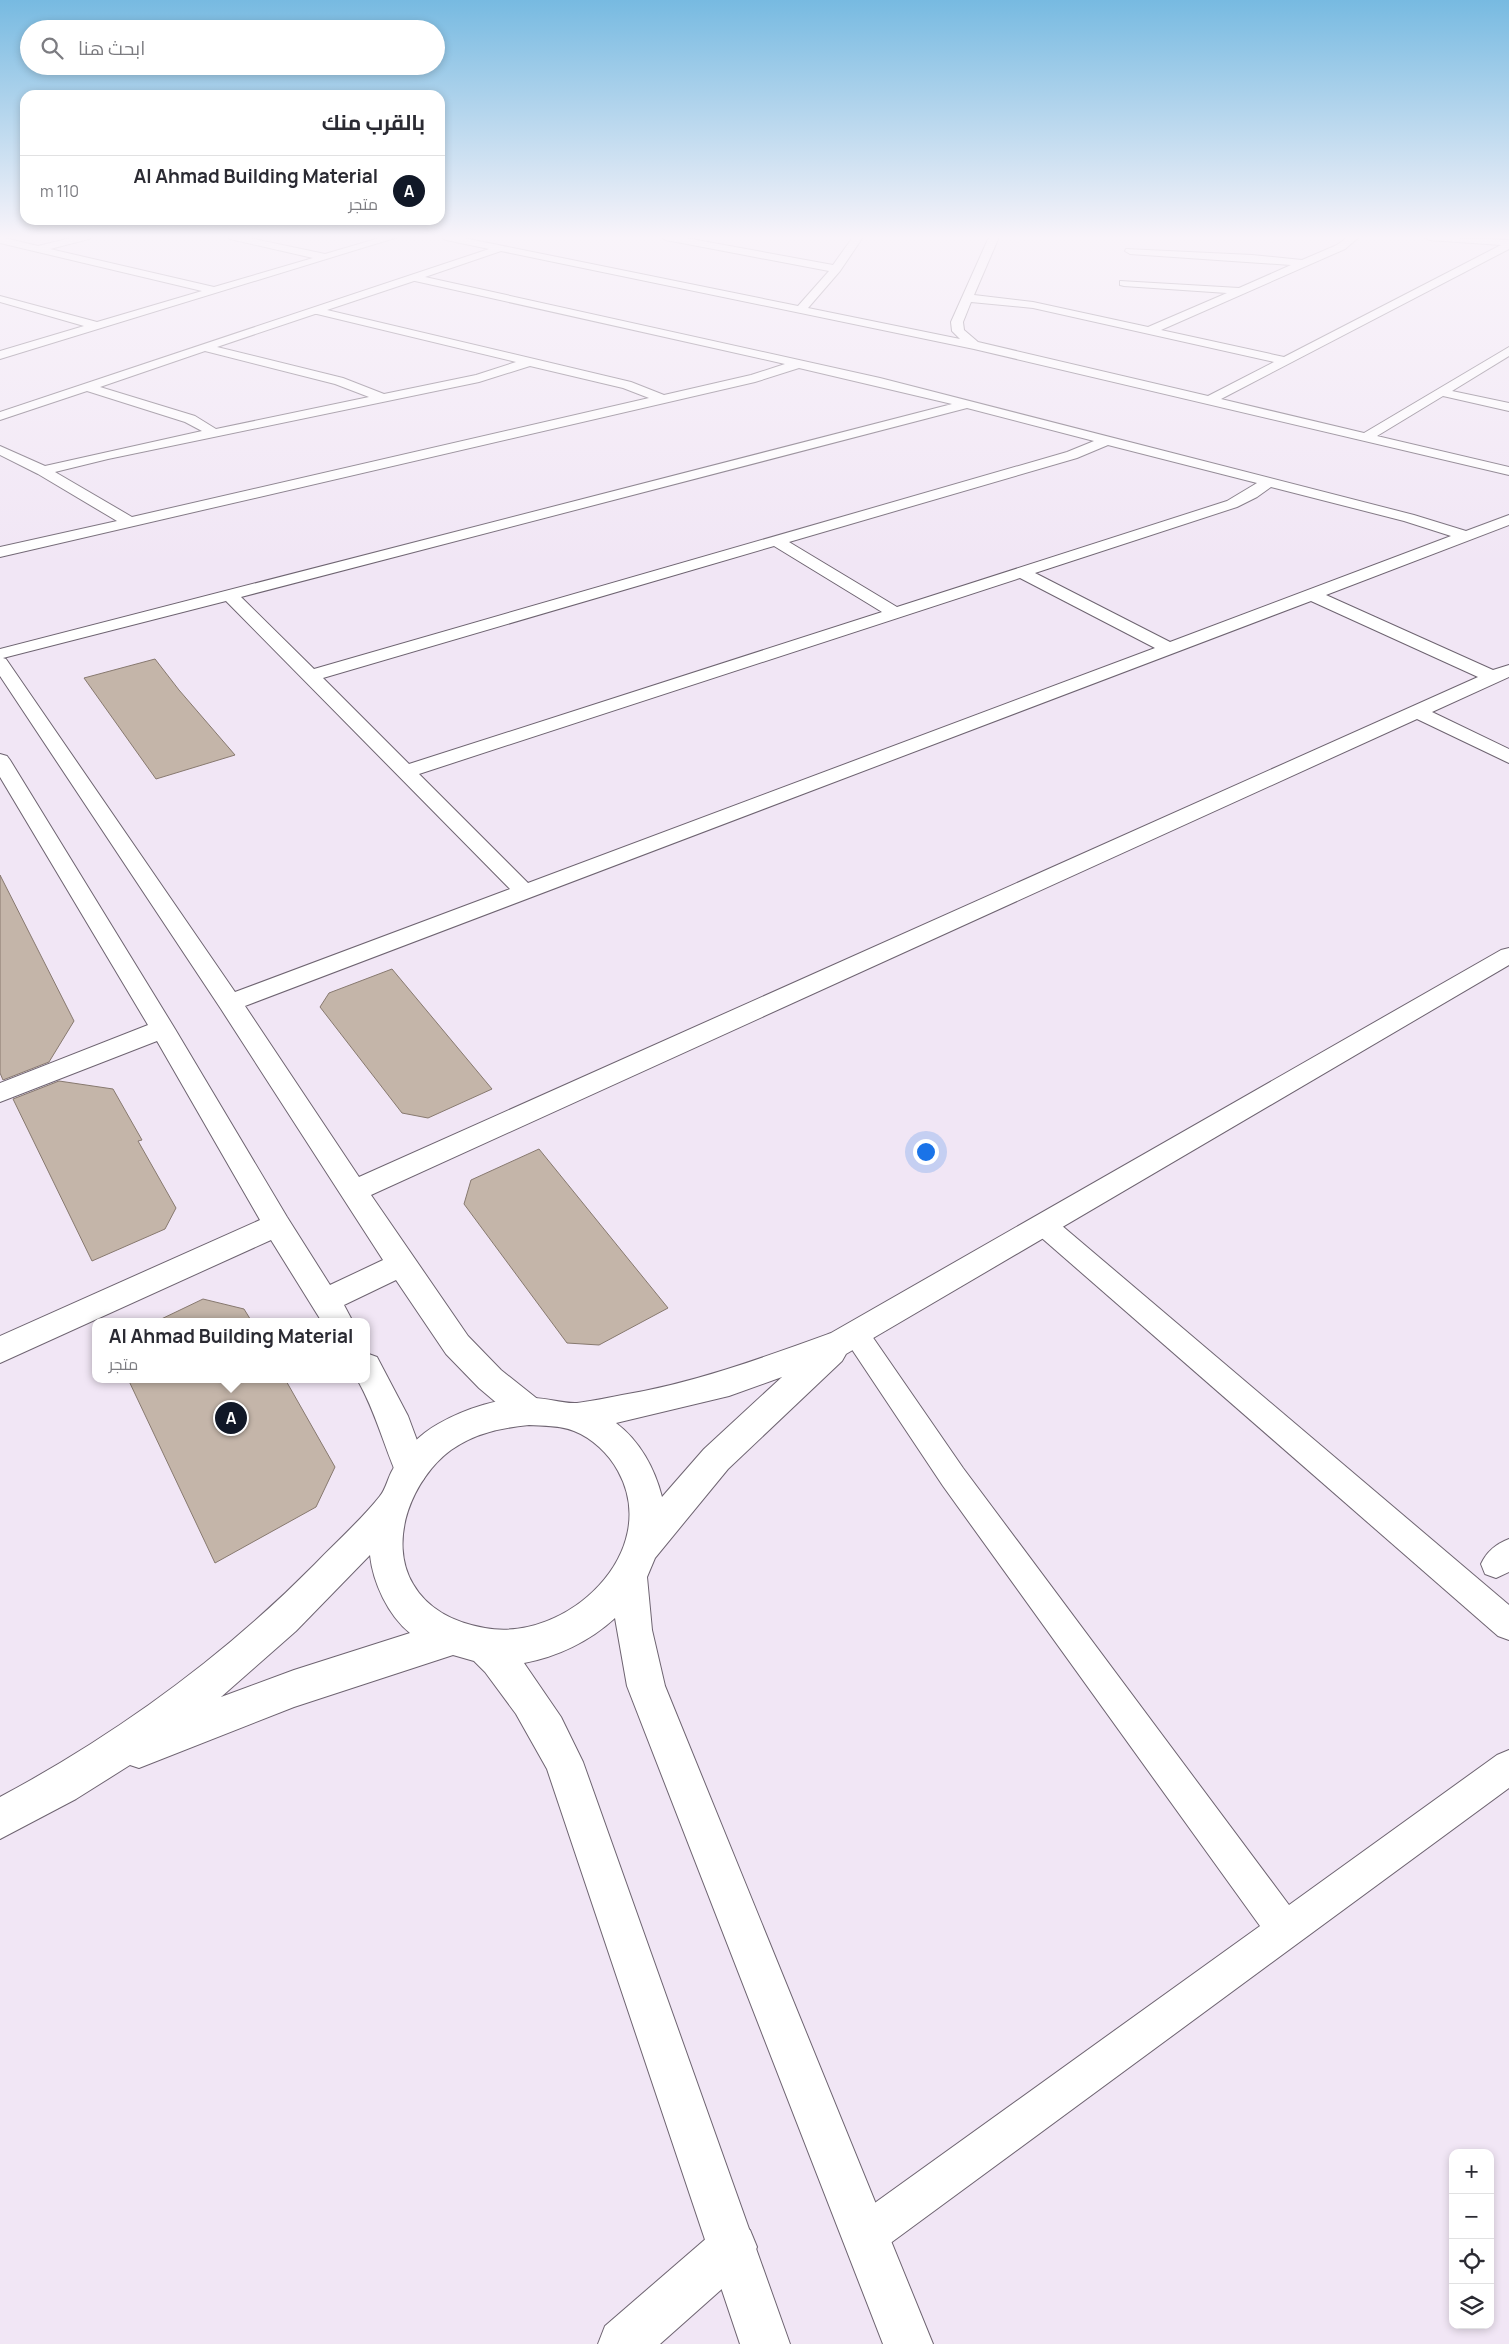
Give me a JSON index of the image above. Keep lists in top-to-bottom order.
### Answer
{
  "page": {
    "search": "ابحث هنا",
    "heading": "بالقرب منك",
    "list": [
      {
        "mark": "A",
        "name": "Al Ahmad Building Material",
        "note": "متجر",
        "value": "110 m"
      }
    ],
    "popup": ["Al Ahmad Building Material", "متجر"],
    "pins": "A",
    "map_buttons": ["+", "−"]
  }
}
